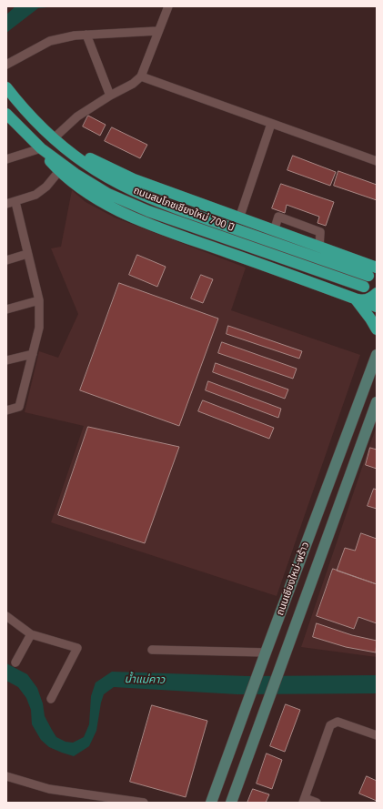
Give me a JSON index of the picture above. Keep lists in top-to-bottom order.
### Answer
{
  "streets": {
    "main road": ["ถนนสมโภชเชียงใหม่ 700 ปี", "ถนนเชียงใหม่-พร้าว"]
  },
  "water": ["น้ำแม่คาว"]
}
